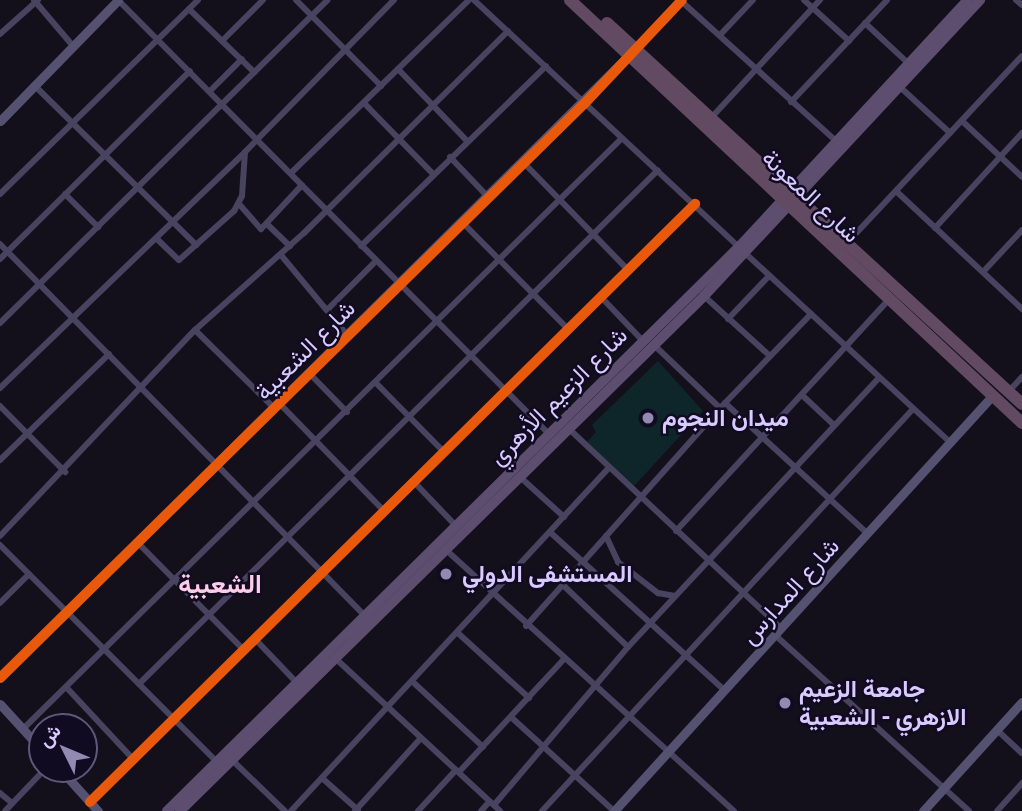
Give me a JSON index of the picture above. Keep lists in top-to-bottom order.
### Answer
{
  "streets": {
    "highway": ["شارع المعونة"],
    "main road": ["شارع الزعيم الأزهري"],
    "street": ["شارع الشعبية", "شارع المدارس"]
  },
  "crossings": [
    ["شارع المعونة", "شارع الشعبية"],
    ["شارع المعونة", "شارع الزعيم الأزهري"],
    ["شارع المعونة", "شارع المدارس"]
  ],
  "districts": ["الشعبية"],
  "places": ["ميدان النجوم", "المستشفى الدولي", "جامعة الزعيم الازهري - الشعبية"],
  "north": "top left"
}
